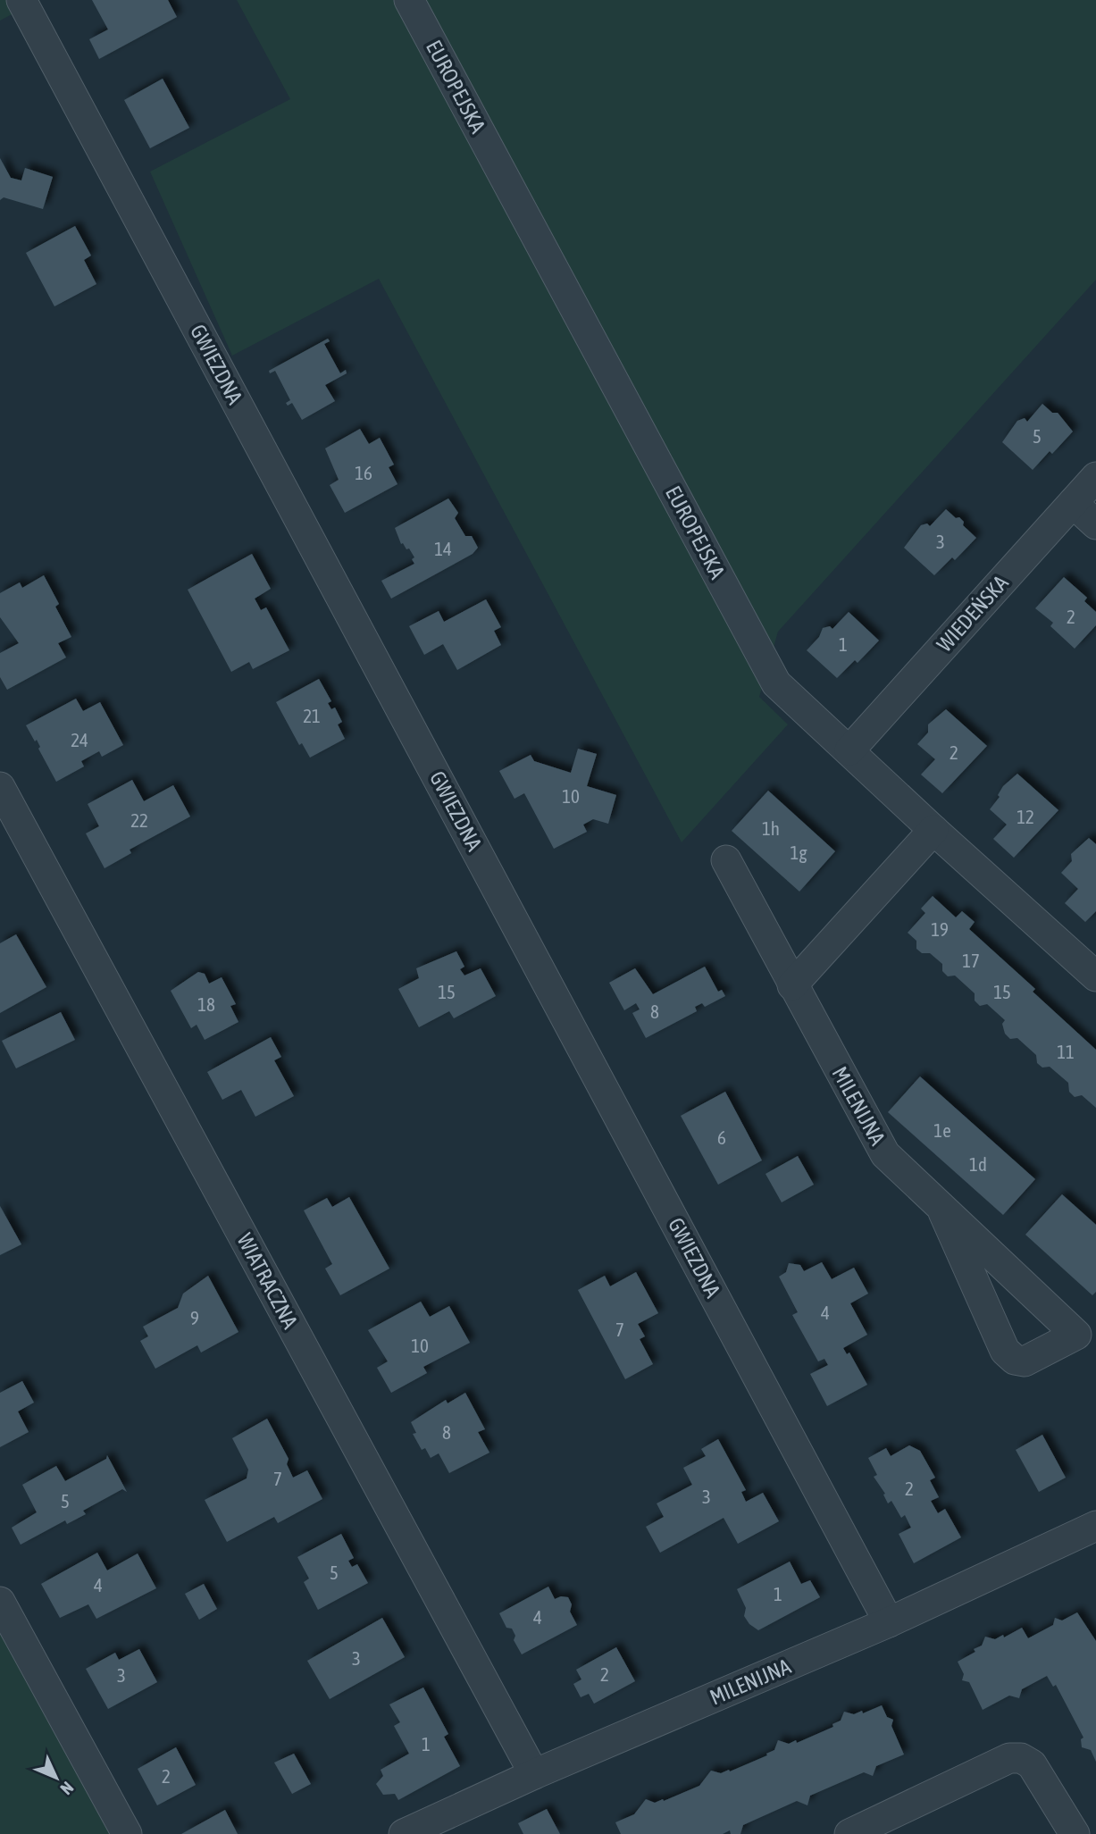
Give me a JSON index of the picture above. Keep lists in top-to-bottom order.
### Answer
{
  "streets": {
    "street": [
      "EUROPEJSKA",
      "GWIEZDNA",
      "WIEDEŃSKA",
      "MILENIJNA",
      "WIATRACZNA"
    ]
  },
  "crossings": [
    ["EUROPEJSKA", "WIEDEŃSKA"],
    ["GWIEZDNA", "MILENIJNA"],
    ["MILENIJNA", "WIATRACZNA"]
  ],
  "house_numbers": [
    "5",
    "16",
    "3",
    "14",
    "2",
    "1",
    "21",
    "24",
    "2",
    "10",
    "12",
    "22",
    "1h",
    "1g",
    "19",
    "17",
    "15",
    "15",
    "18",
    "8",
    "11",
    "1e",
    "6",
    "1d",
    "4",
    "9",
    "7",
    "10",
    "8",
    "7",
    "2",
    "3",
    "5",
    "5",
    "4",
    "1",
    "4",
    "3",
    "2",
    "3",
    "1",
    "2"
  ],
  "north": "bottom right"
}
